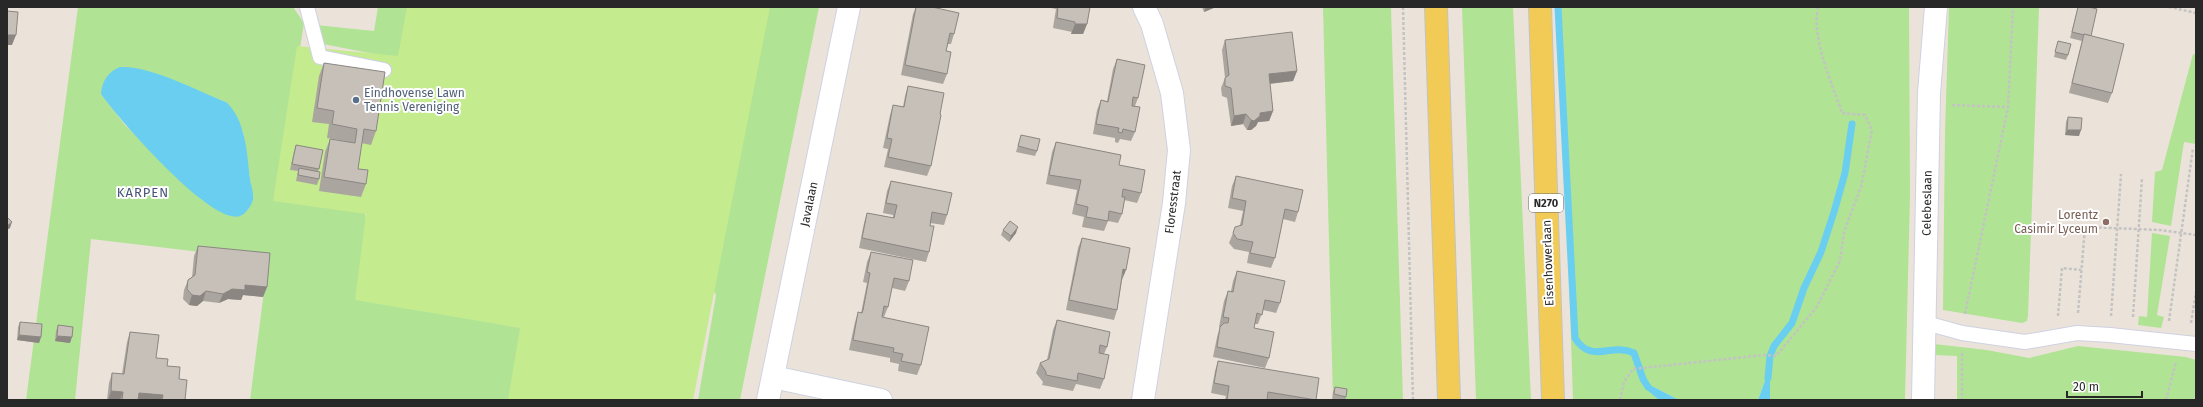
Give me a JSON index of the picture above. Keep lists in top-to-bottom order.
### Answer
{
  "streets": {
    "main road": ["N270", "Eisenhowerlaan"],
    "street": ["Floresstraat", "Celebeslaan", "Javalaan"]
  },
  "districts": ["KARPEN"],
  "places": ["Eindhovense Lawn Tennis Vereniging", "Lorentz Casimir Lyceum"],
  "scale_bar": "20 m"
}
